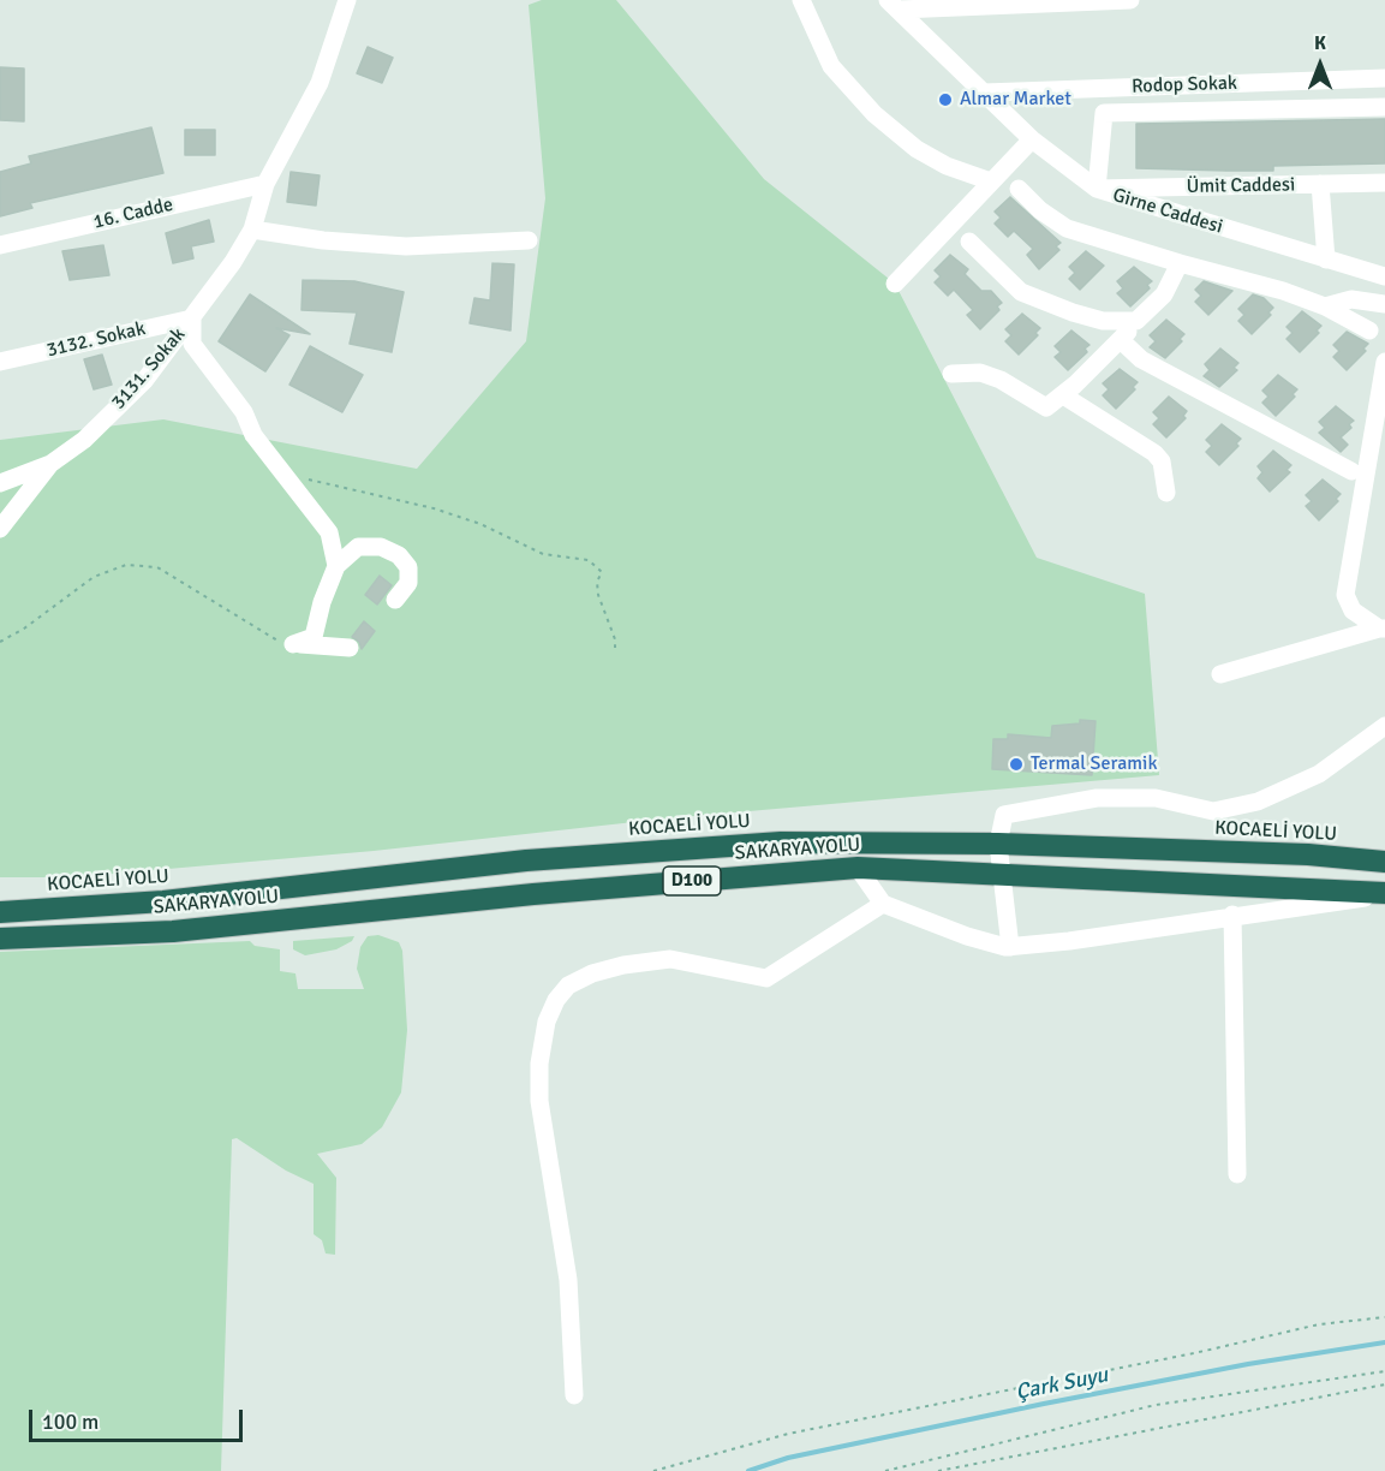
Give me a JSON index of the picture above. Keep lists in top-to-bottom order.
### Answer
{
  "streets": {
    "highway": ["KOCAELİ YOLU", "SAKARYA YOLU", "D100"],
    "street": [
      "Rodop Sokak",
      "Ümit Caddesi",
      "Girne Caddesi",
      "16. Cadde",
      "3132. Sokak",
      "3131. Sokak"
    ]
  },
  "crossings": [
    ["Rodop Sokak", "Girne Caddesi"],
    ["Ümit Caddesi", "Girne Caddesi"],
    ["16. Cadde", "3131. Sokak"],
    ["3132. Sokak", "3131. Sokak"]
  ],
  "water": ["Çark Suyu"],
  "places": ["Almar Market", "Termal Seramik"],
  "scale_bar": "100 m",
  "north": "top"
}
